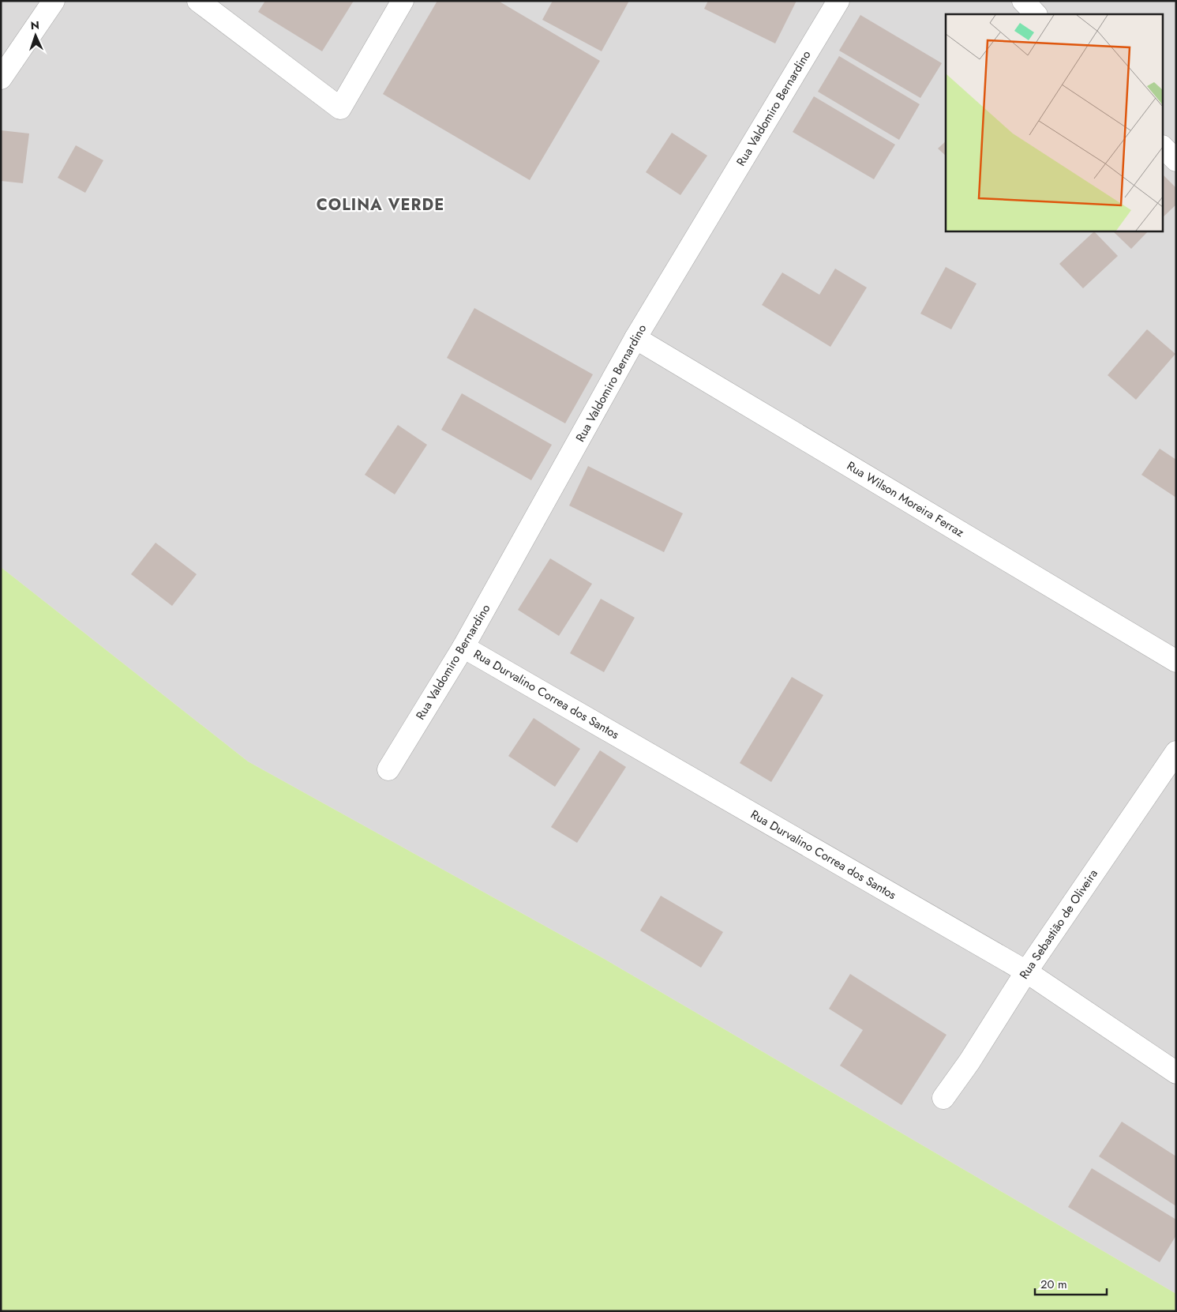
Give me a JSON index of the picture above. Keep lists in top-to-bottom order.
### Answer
{
  "streets": {
    "street": [
      "Rua Valdomiro Bernardino",
      "Rua Wilson Moreira Ferraz",
      "Rua Durvalino Correa dos Santos",
      "Rua Sebastião de Oliveira"
    ]
  },
  "crossings": [
    ["Rua Valdomiro Bernardino", "Rua Wilson Moreira Ferraz"],
    ["Rua Valdomiro Bernardino", "Rua Durvalino Correa dos Santos"],
    ["Rua Durvalino Correa dos Santos", "Rua Sebastião de Oliveira"]
  ],
  "districts": ["COLINA VERDE"],
  "scale_bar": "20 m",
  "north": "top"
}
